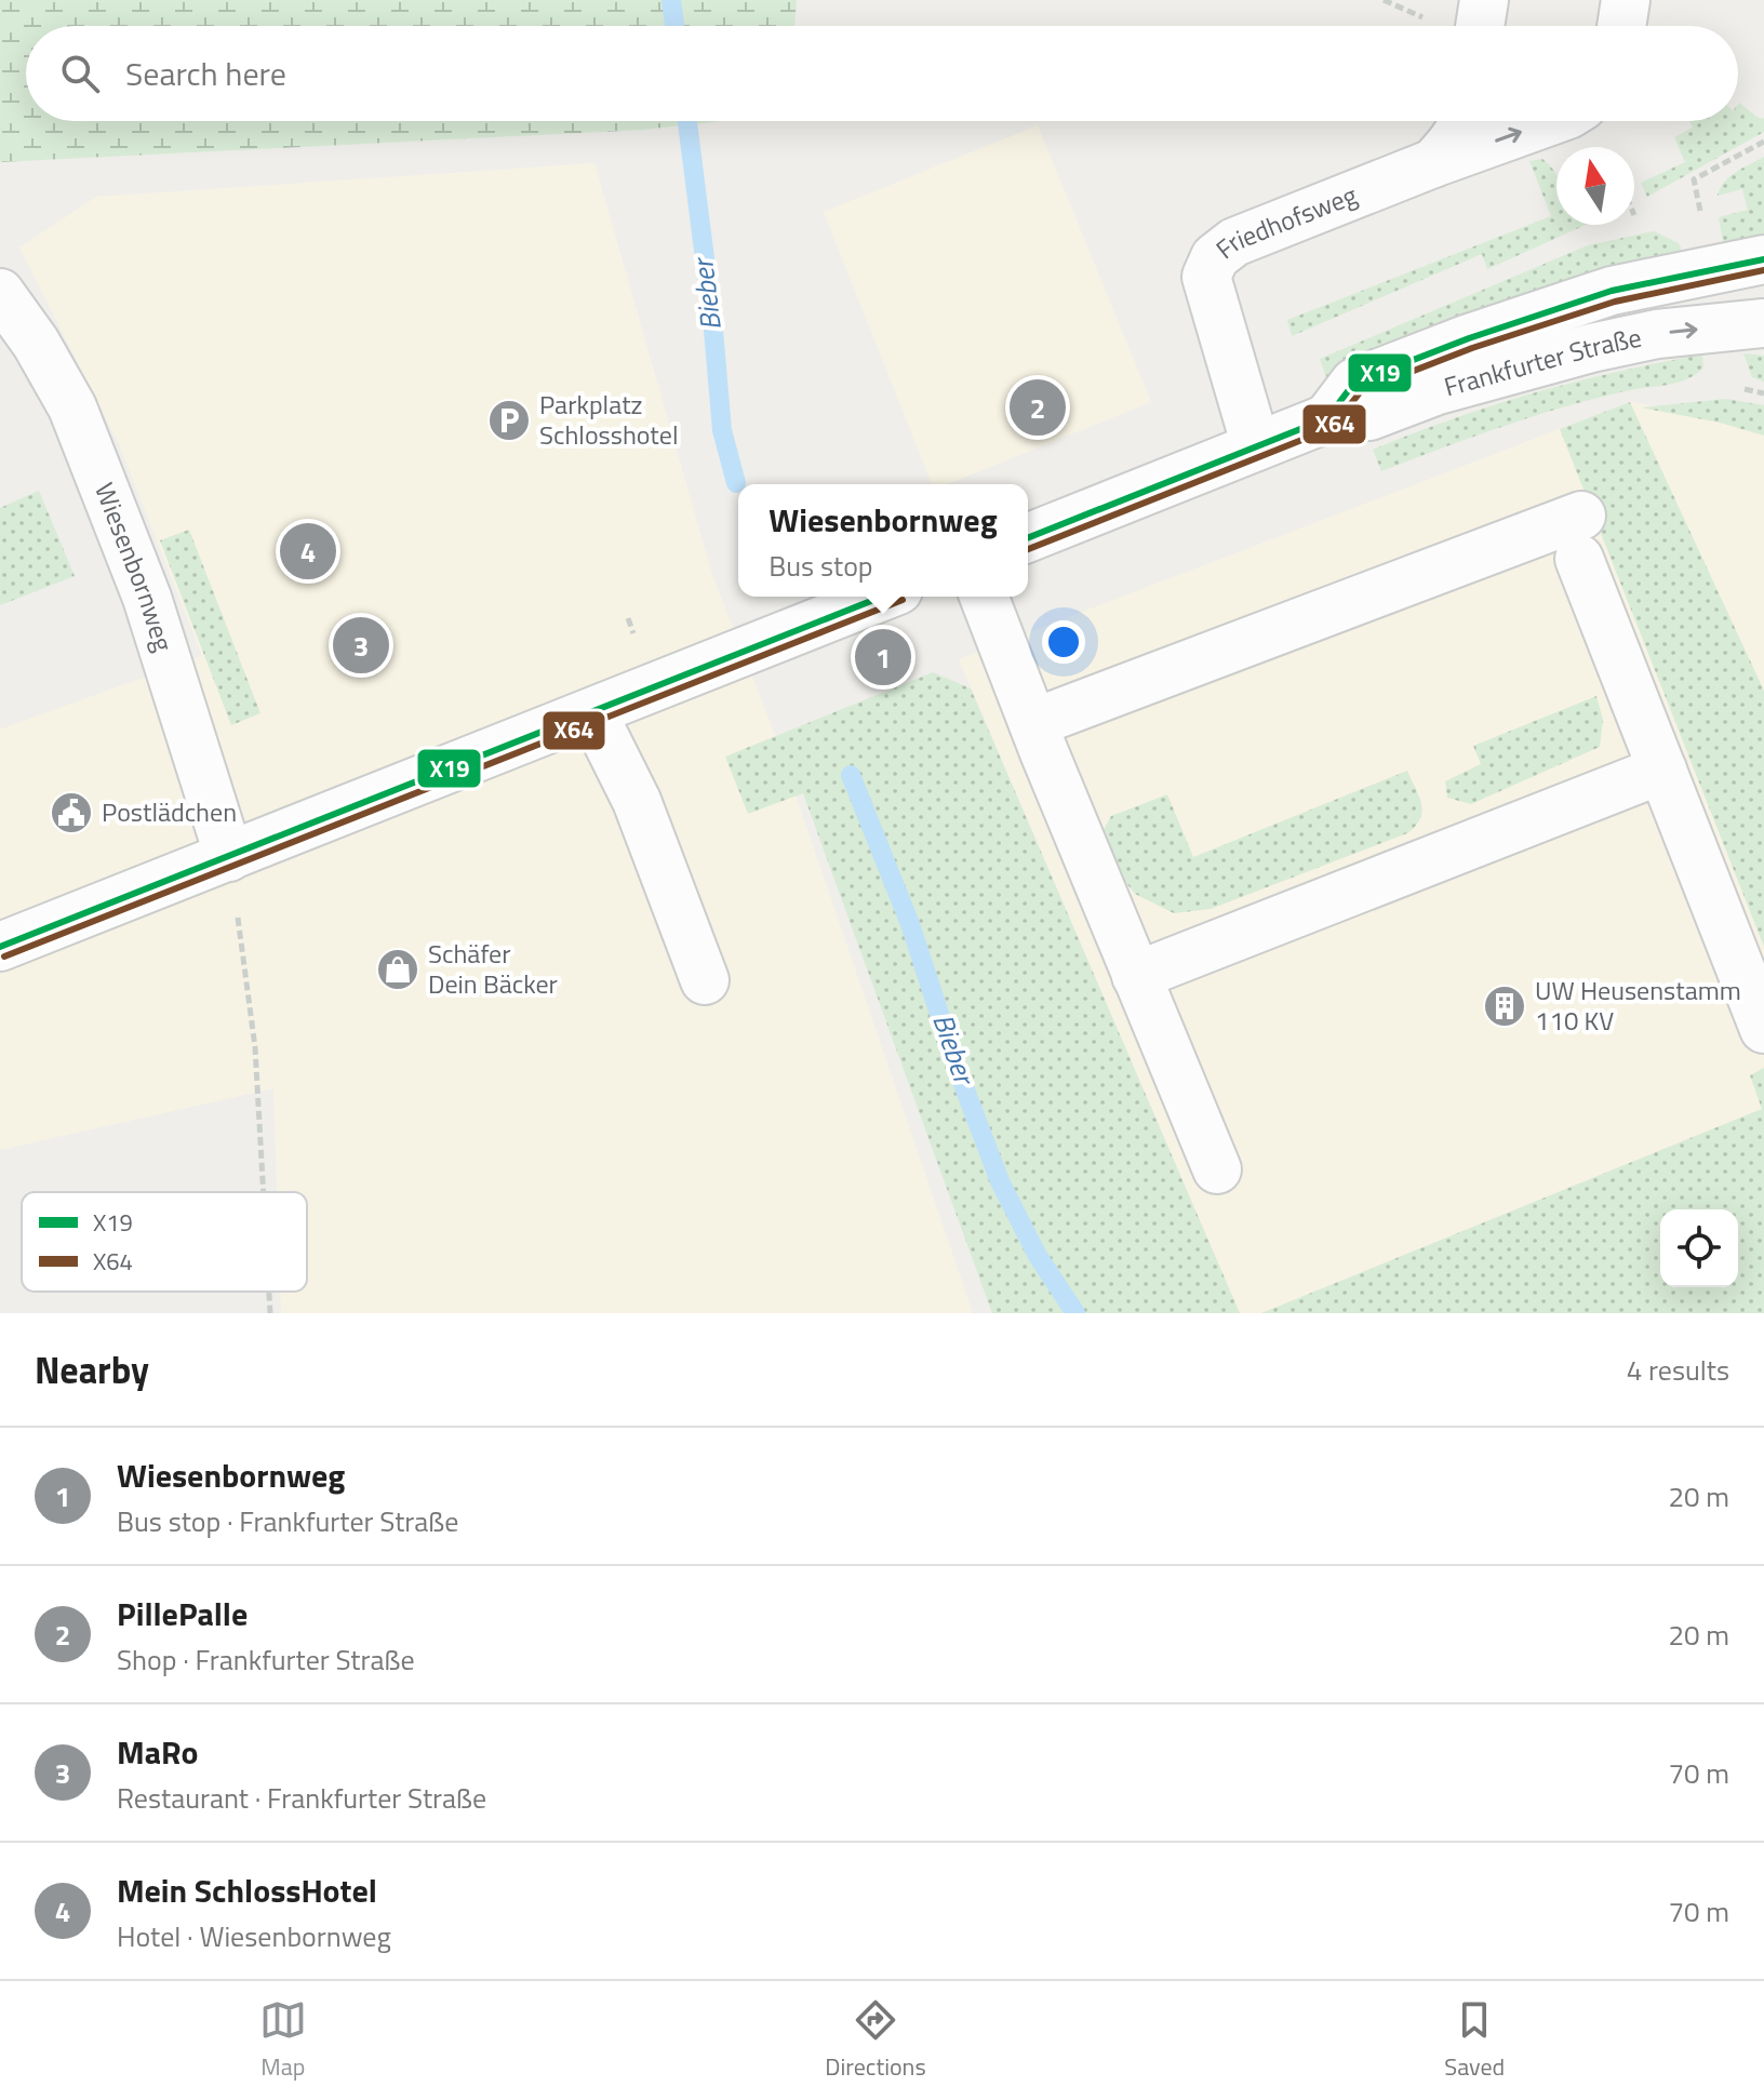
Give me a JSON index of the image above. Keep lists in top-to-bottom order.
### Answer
{
  "streets": {
    "street": ["Friedhofsweg", "Frankfurter Straße", "Wiesenbornweg"]
  },
  "crossings": [
    ["Friedhofsweg", "Frankfurter Straße"]
  ],
  "water": ["Bieber"],
  "places": {
    "parking": ["Parkplatz Schlosshotel"],
    "public building": ["Postlädchen"],
    "shop": ["Schäfer Dein Bäcker"],
    "building": ["UW Heusenstamm 110 KV"]
  },
  "lines": ["transit line X19", "transit line X64"],
  "legend": ["X19", "X64"],
  "north": "top",
  "page": {
    "search": "Search here",
    "pins": [
      "2",
      "4",
      "3",
      "1"
    ],
    "popup": ["Wiesenbornweg", "Bus stop"],
    "heading": ["Nearby", "4 results"],
    "list": [
      {
        "mark": "1",
        "name": "Wiesenbornweg",
        "note": "Bus stop · Frankfurter Straße",
        "value": "20 m"
      },
      {
        "mark": "2",
        "name": "PillePalle",
        "note": "Shop · Frankfurter Straße",
        "value": "20 m"
      },
      {
        "mark": "3",
        "name": "MaRo",
        "note": "Restaurant · Frankfurter Straße",
        "value": "70 m"
      },
      {
        "mark": "4",
        "name": "Mein SchlossHotel",
        "note": "Hotel · Wiesenbornweg",
        "value": "70 m"
      }
    ],
    "nav": ["Map", "Directions", "Saved"]
  }
}
